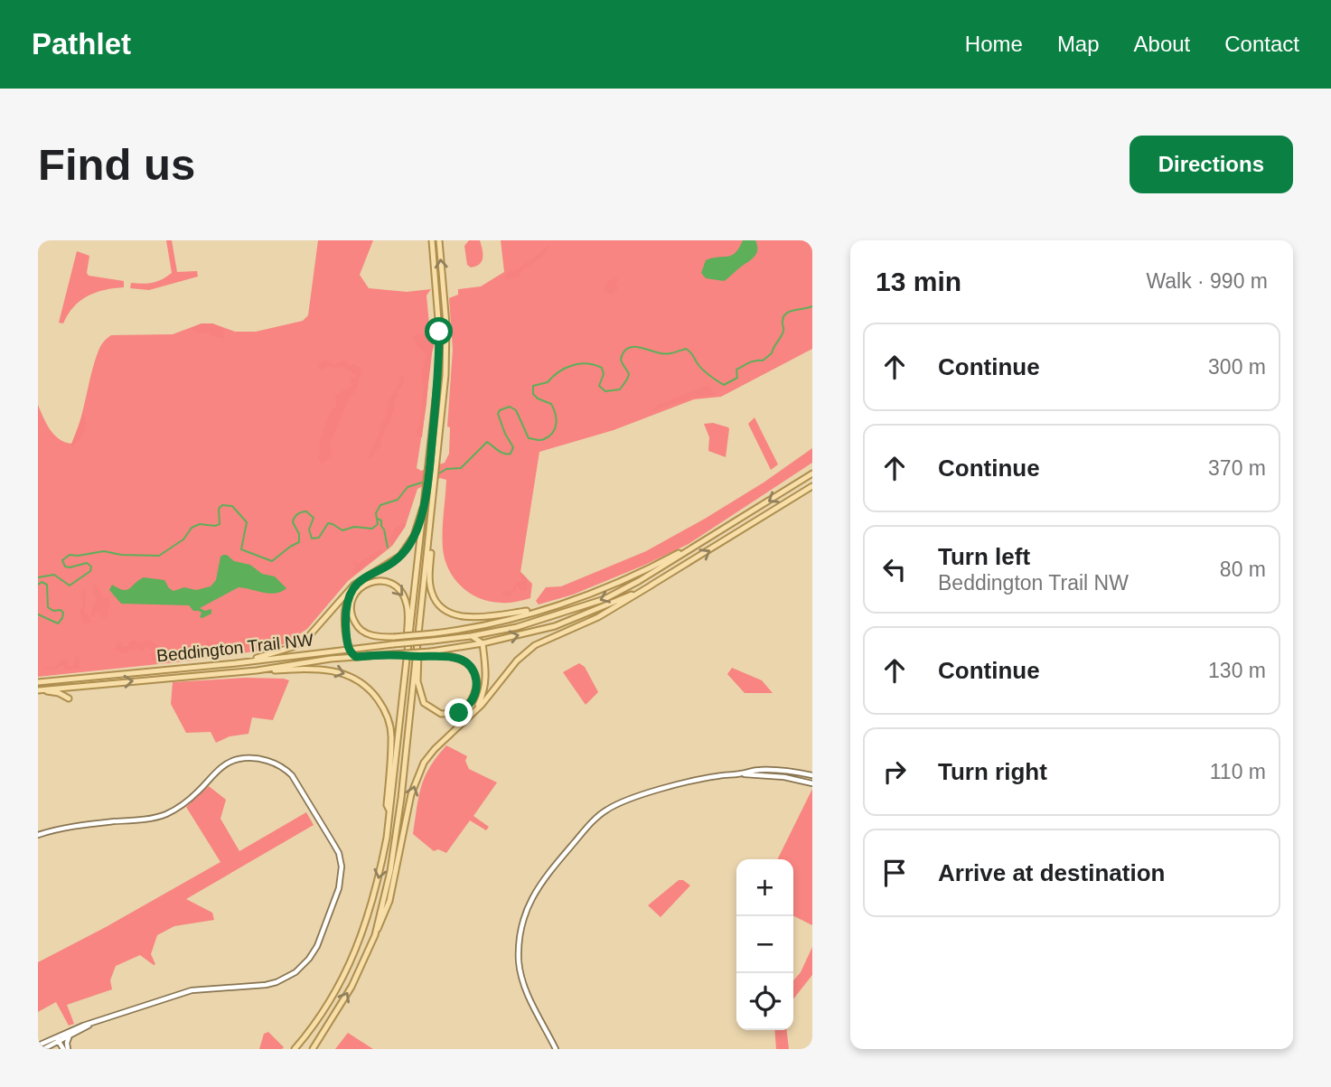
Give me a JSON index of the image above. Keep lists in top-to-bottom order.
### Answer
{
  "streets": {
    "main road": ["Beddington Trail NW"]
  },
  "page": {
    "header": "Pathlet",
    "nav": [
      "Home",
      "Map",
      "About",
      "Contact"
    ],
    "buttons": "Directions",
    "title": "Find us",
    "heading": ["13 min", "Walk · 990 m"],
    "list": [
      ["Continue", "300 m"],
      ["Continue", "370 m"],
      ["Turn left", "Beddington Trail NW", "80 m"],
      ["Continue", "130 m"],
      ["Turn right", "110 m"],
      "Arrive at destination"
    ],
    "map_buttons": ["+", "−"]
  }
}
